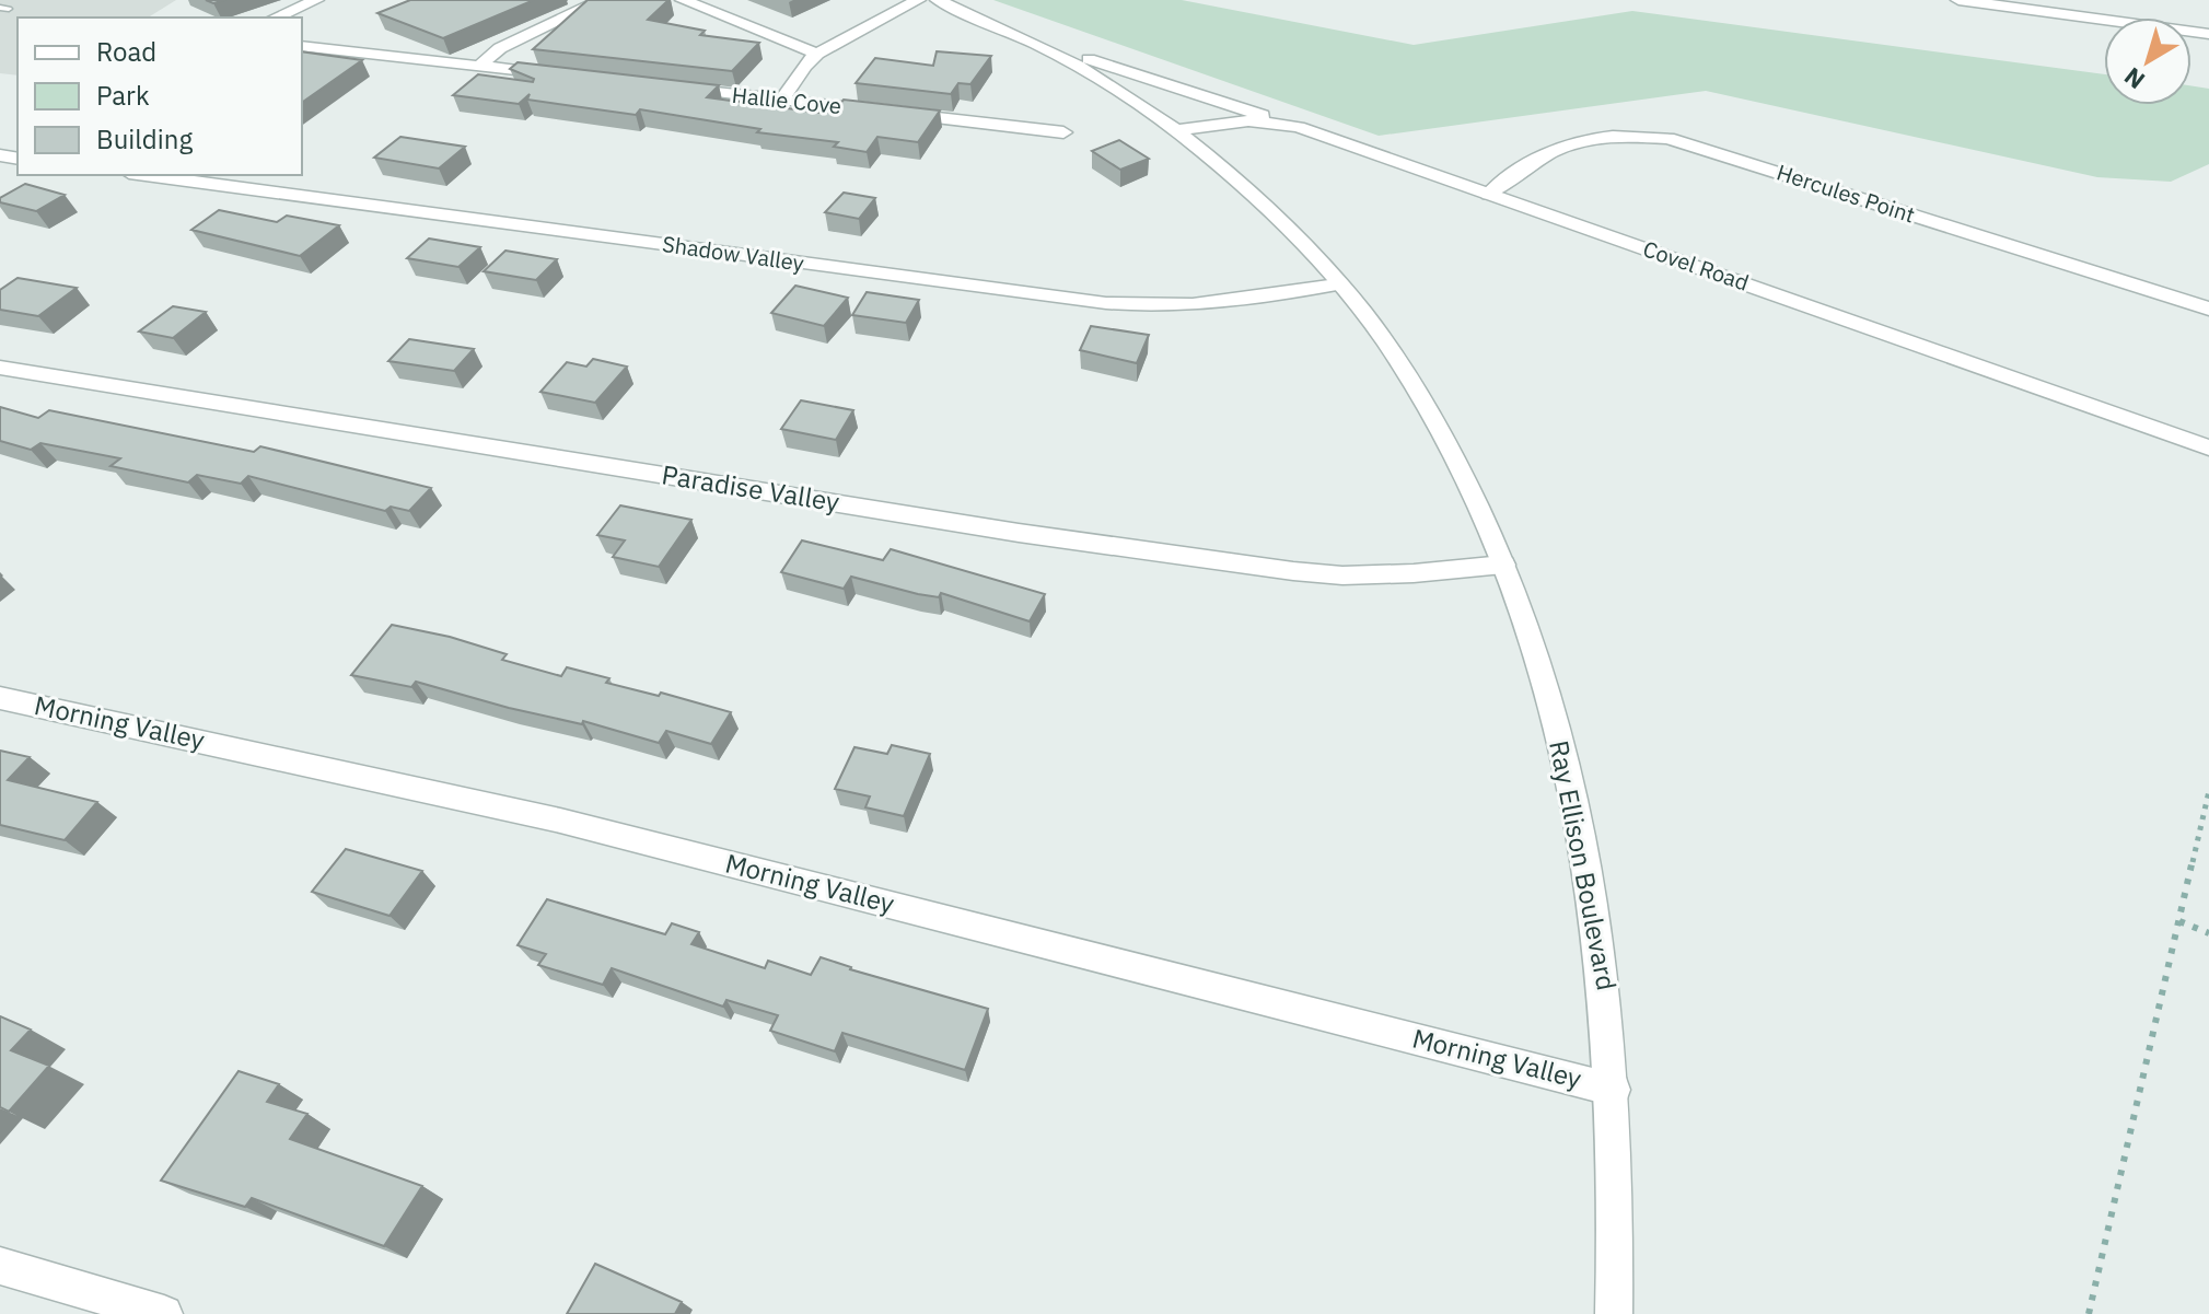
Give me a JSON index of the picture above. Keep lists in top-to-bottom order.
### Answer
{
  "streets": {
    "street": [
      "Hallie Cove",
      "Hercules Point",
      "Shadow Valley",
      "Covel Road",
      "Paradise Valley",
      "Morning Valley",
      "Ray Ellison Boulevard"
    ]
  },
  "crossings": [
    ["Hercules Point", "Covel Road"],
    ["Shadow Valley", "Ray Ellison Boulevard"],
    ["Covel Road", "Ray Ellison Boulevard"],
    ["Paradise Valley", "Ray Ellison Boulevard"],
    ["Morning Valley", "Ray Ellison Boulevard"]
  ],
  "legend": ["Road", "Park", "Building"],
  "north": "bottom left"
}
